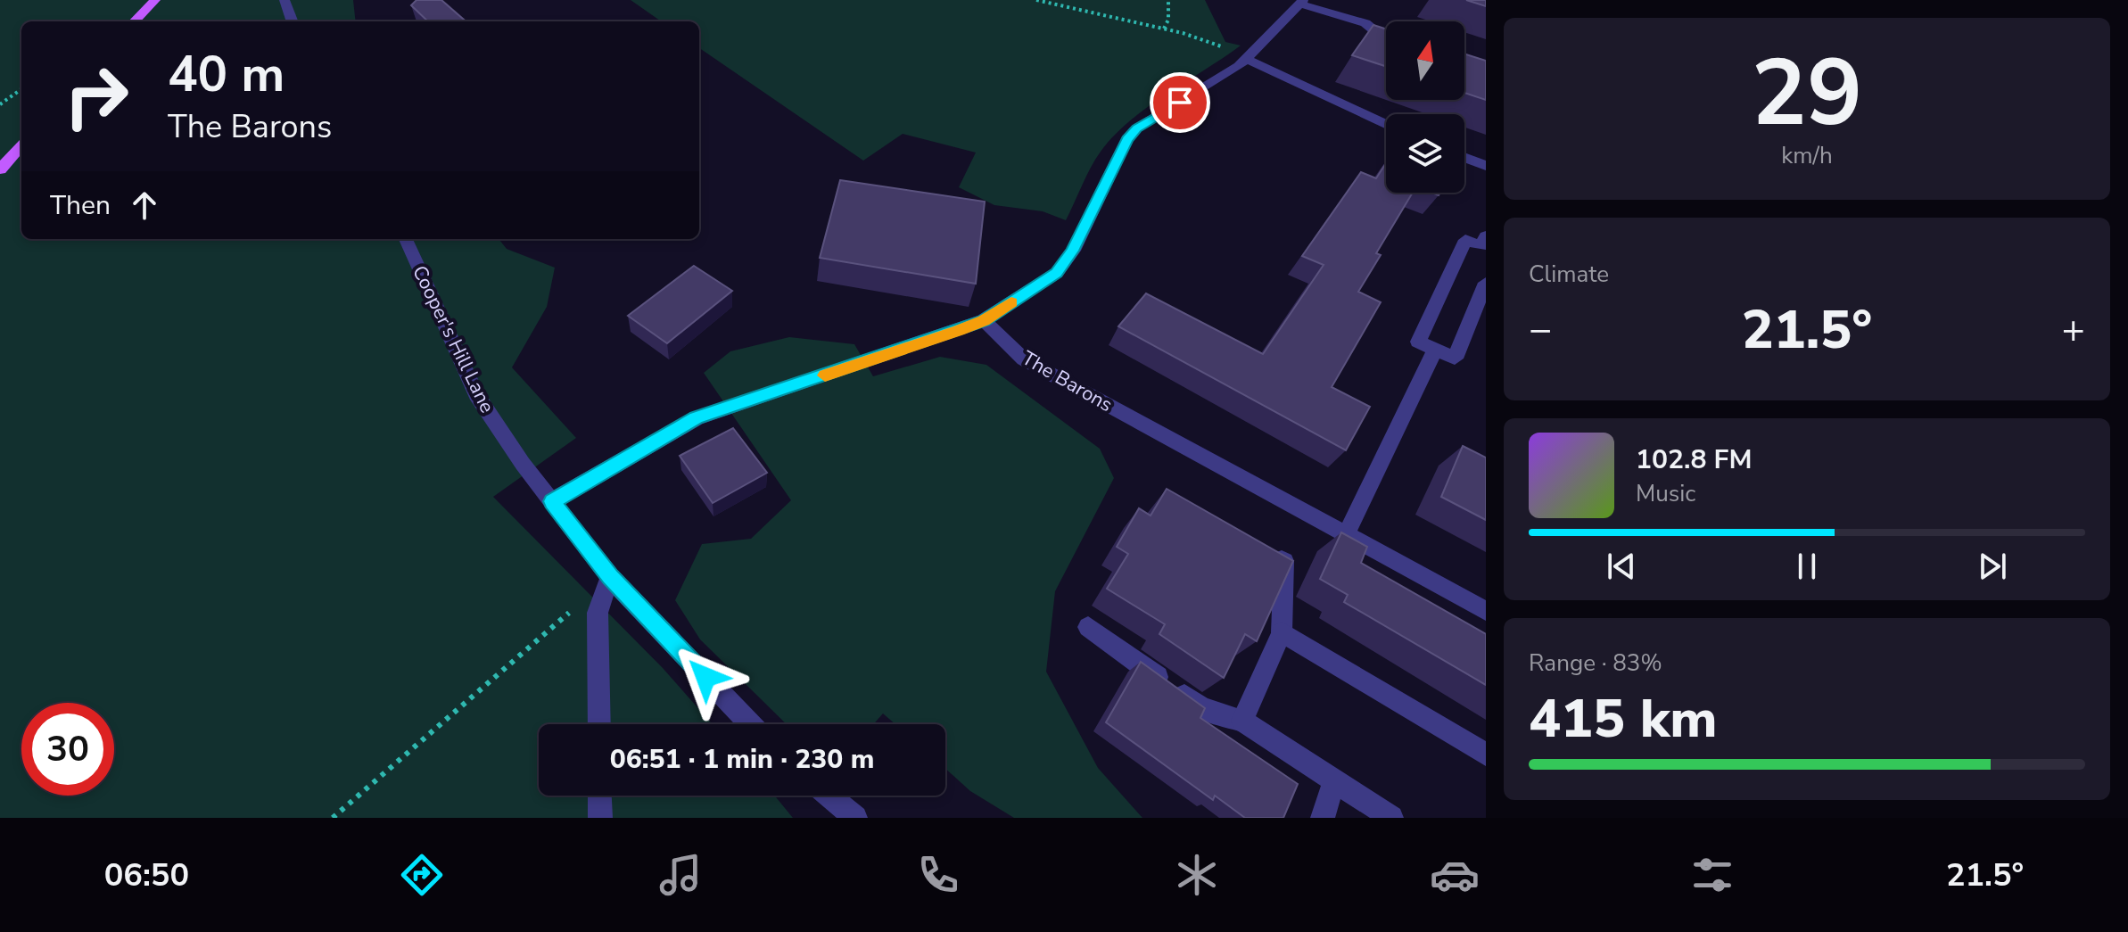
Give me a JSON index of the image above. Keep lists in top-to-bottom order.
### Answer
{
  "streets": {
    "street": ["Cooper's Hill Lane", "The Barons"]
  },
  "north": "top",
  "page": {
    "tile": [
      ["29", "km/h"],
      "Climate",
      ["Range · 83%", "415 km"]
    ],
    "turn": ["40 m", "The Barons"],
    "then": "Then",
    "heat": ["−", "21.5°", "+"],
    "song": ["102.8 FM", "Music"],
    "limit": "30",
    "trip": "06:51 · 1 min · 230 m",
    "tabs": ["06:50", "21.5°"]
  }
}
